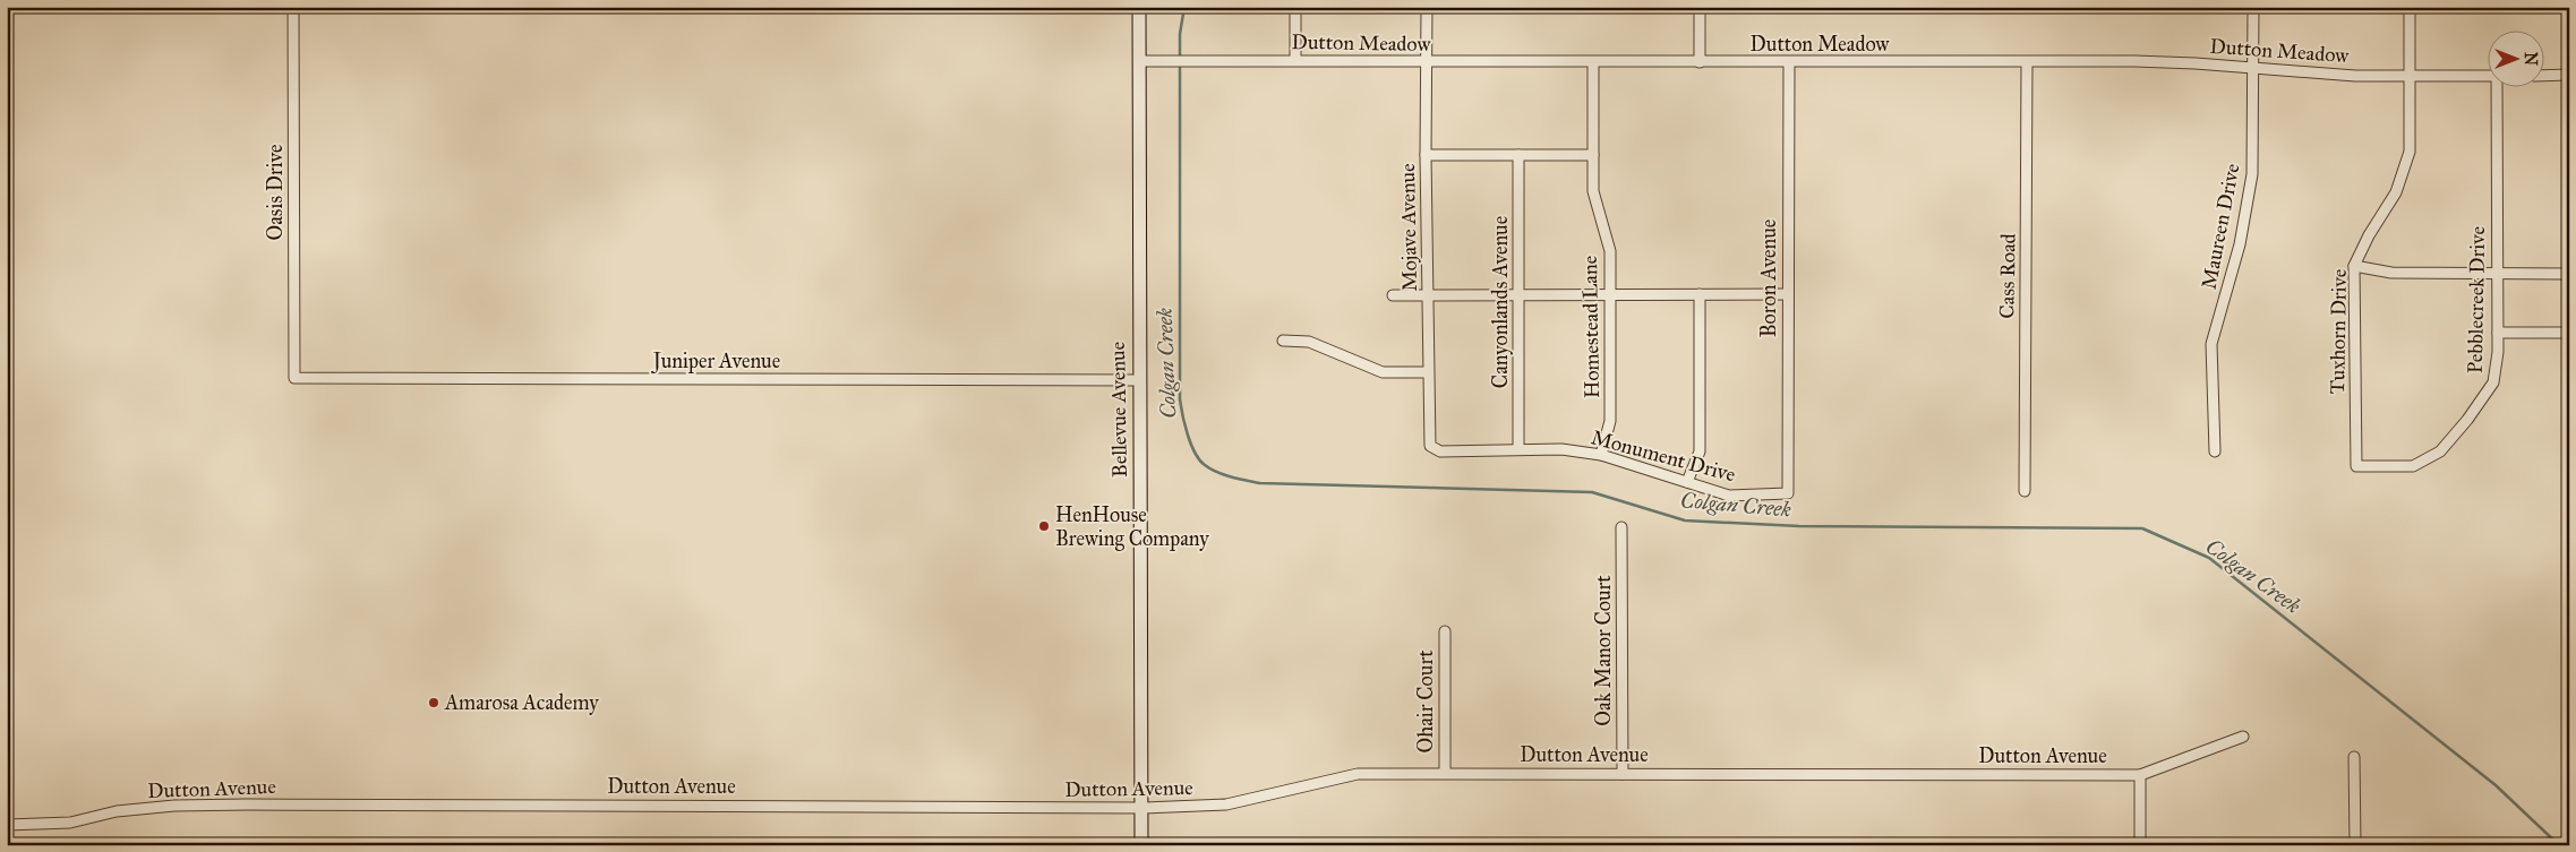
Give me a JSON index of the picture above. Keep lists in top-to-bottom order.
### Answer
{
  "streets": {
    "street": [
      "Dutton Meadow",
      "Oasis Drive",
      "Maureen Drive",
      "Mojave Avenue",
      "Cass Road",
      "Boron Avenue",
      "Pebblecreek Drive",
      "Canyonlands Avenue",
      "Homestead Lane",
      "Tuxhorn Drive",
      "Juniper Avenue",
      "Bellevue Avenue",
      "Monument Drive",
      "Oak Manor Court",
      "Ohair Court",
      "Dutton Avenue"
    ]
  },
  "crossings": [
    ["Dutton Meadow", "Maureen Drive"],
    ["Dutton Meadow", "Mojave Avenue"],
    ["Dutton Meadow", "Cass Road"],
    ["Dutton Meadow", "Boron Avenue"],
    ["Dutton Meadow", "Homestead Lane"],
    ["Dutton Meadow", "Tuxhorn Drive"],
    ["Dutton Meadow", "Bellevue Avenue"],
    ["Oasis Drive", "Juniper Avenue"],
    ["Mojave Avenue", "Monument Drive"],
    ["Boron Avenue", "Monument Drive"],
    ["Pebblecreek Drive", "Tuxhorn Drive"],
    ["Canyonlands Avenue", "Monument Drive"],
    ["Homestead Lane", "Monument Drive"],
    ["Juniper Avenue", "Bellevue Avenue"],
    ["Bellevue Avenue", "Dutton Avenue"],
    ["Oak Manor Court", "Dutton Avenue"],
    ["Ohair Court", "Dutton Avenue"]
  ],
  "water": ["Colgan Creek"],
  "places": ["HenHouse Brewing Company", "Amarosa Academy"],
  "north": "right"
}
